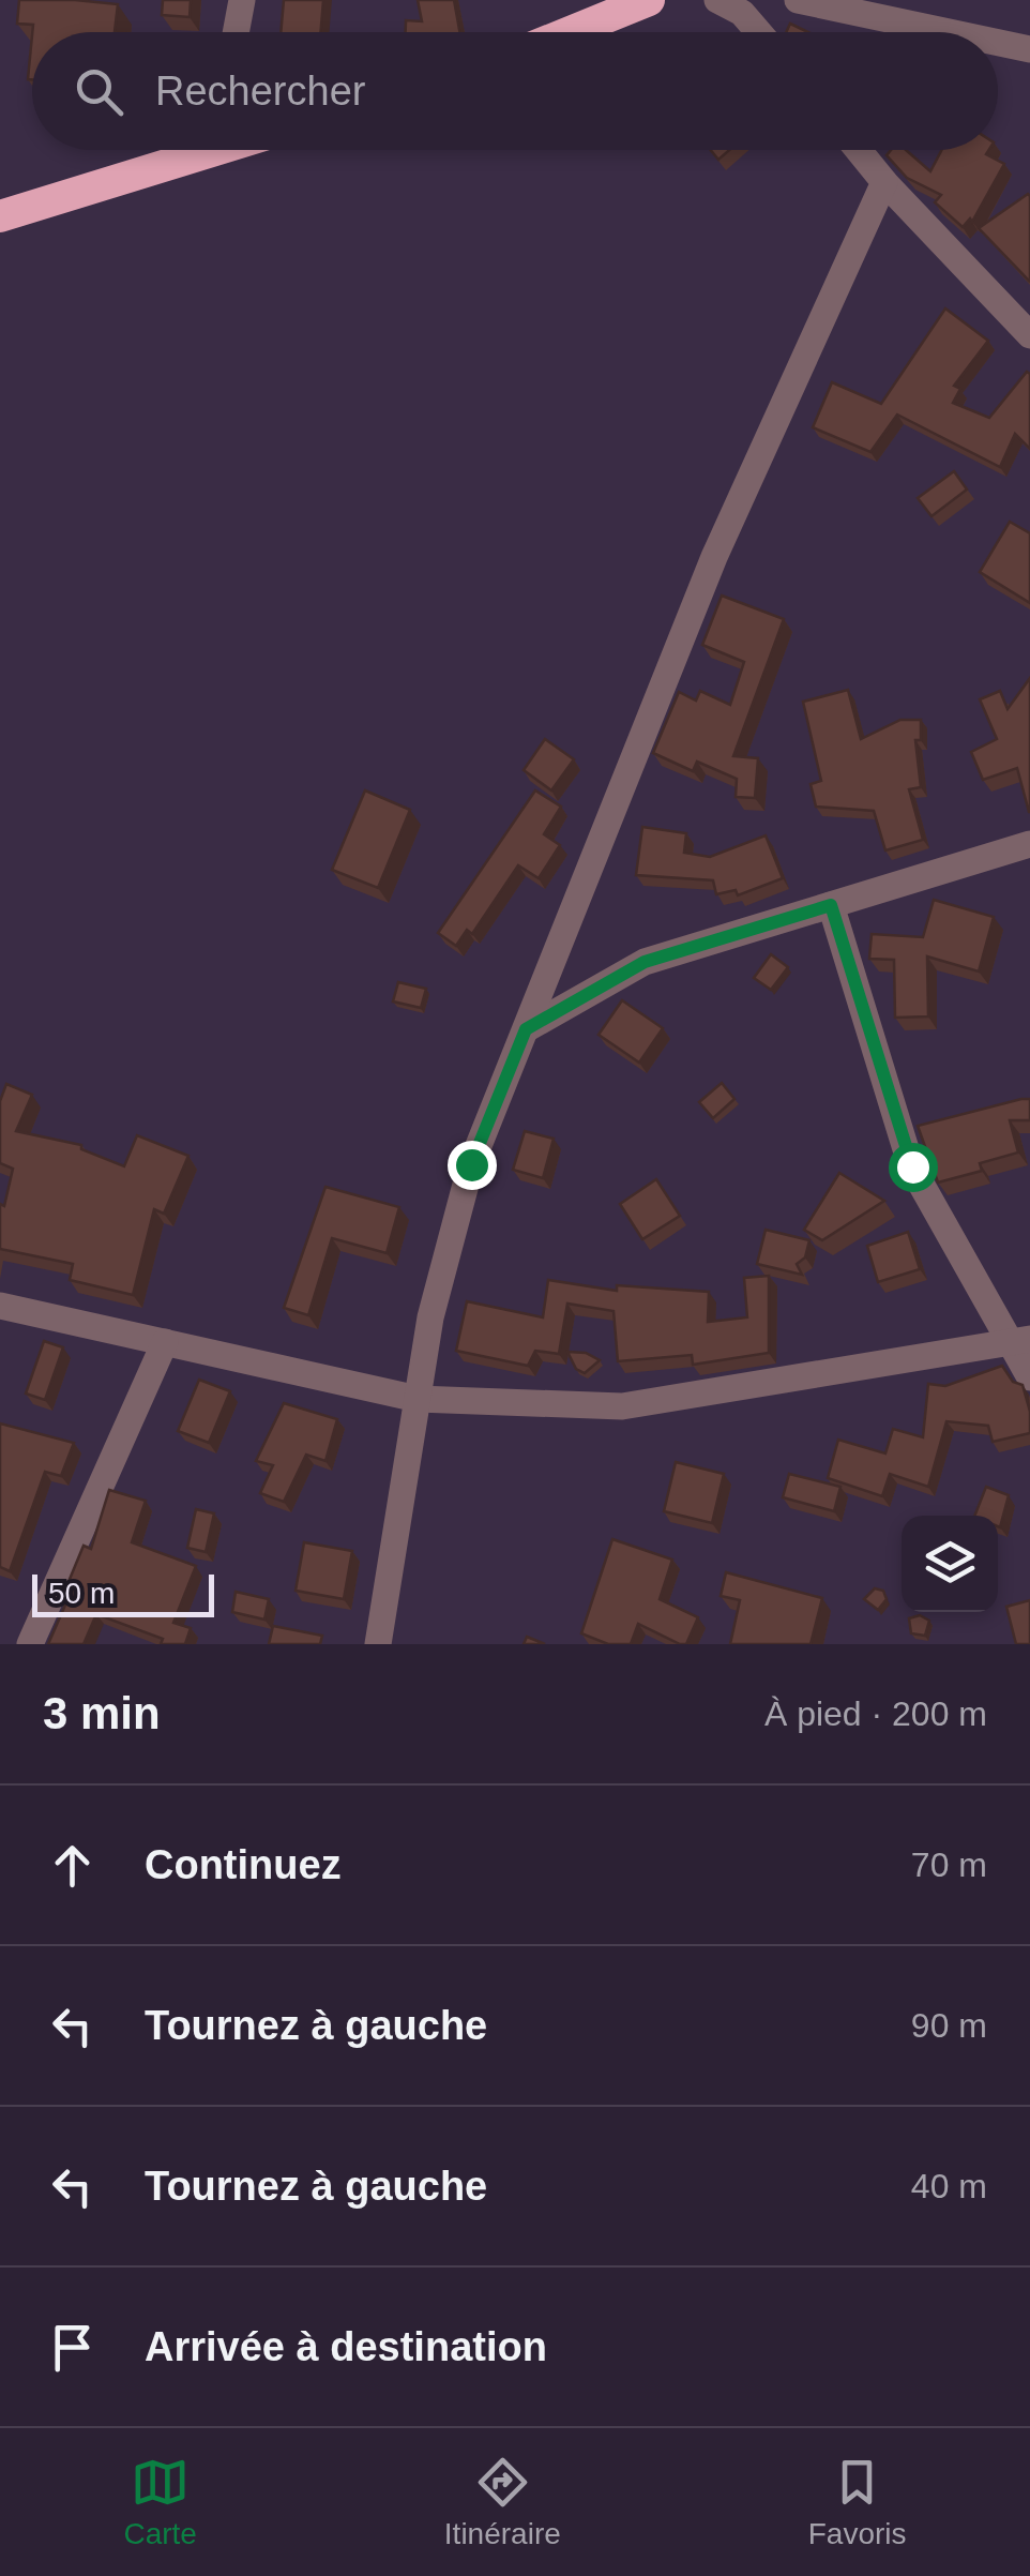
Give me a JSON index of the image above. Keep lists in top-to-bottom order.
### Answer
{
  "scale_bar": "50 m",
  "page": {
    "search": "Rechercher",
    "scale": "50 m",
    "heading": ["3 min", "À pied · 200 m"],
    "list": [
      ["Continuez", "70 m"],
      ["Tournez à gauche", "90 m"],
      ["Tournez à gauche", "40 m"],
      "Arrivée à destination"
    ],
    "nav": ["Carte", "Itinéraire", "Favoris"]
  }
}
